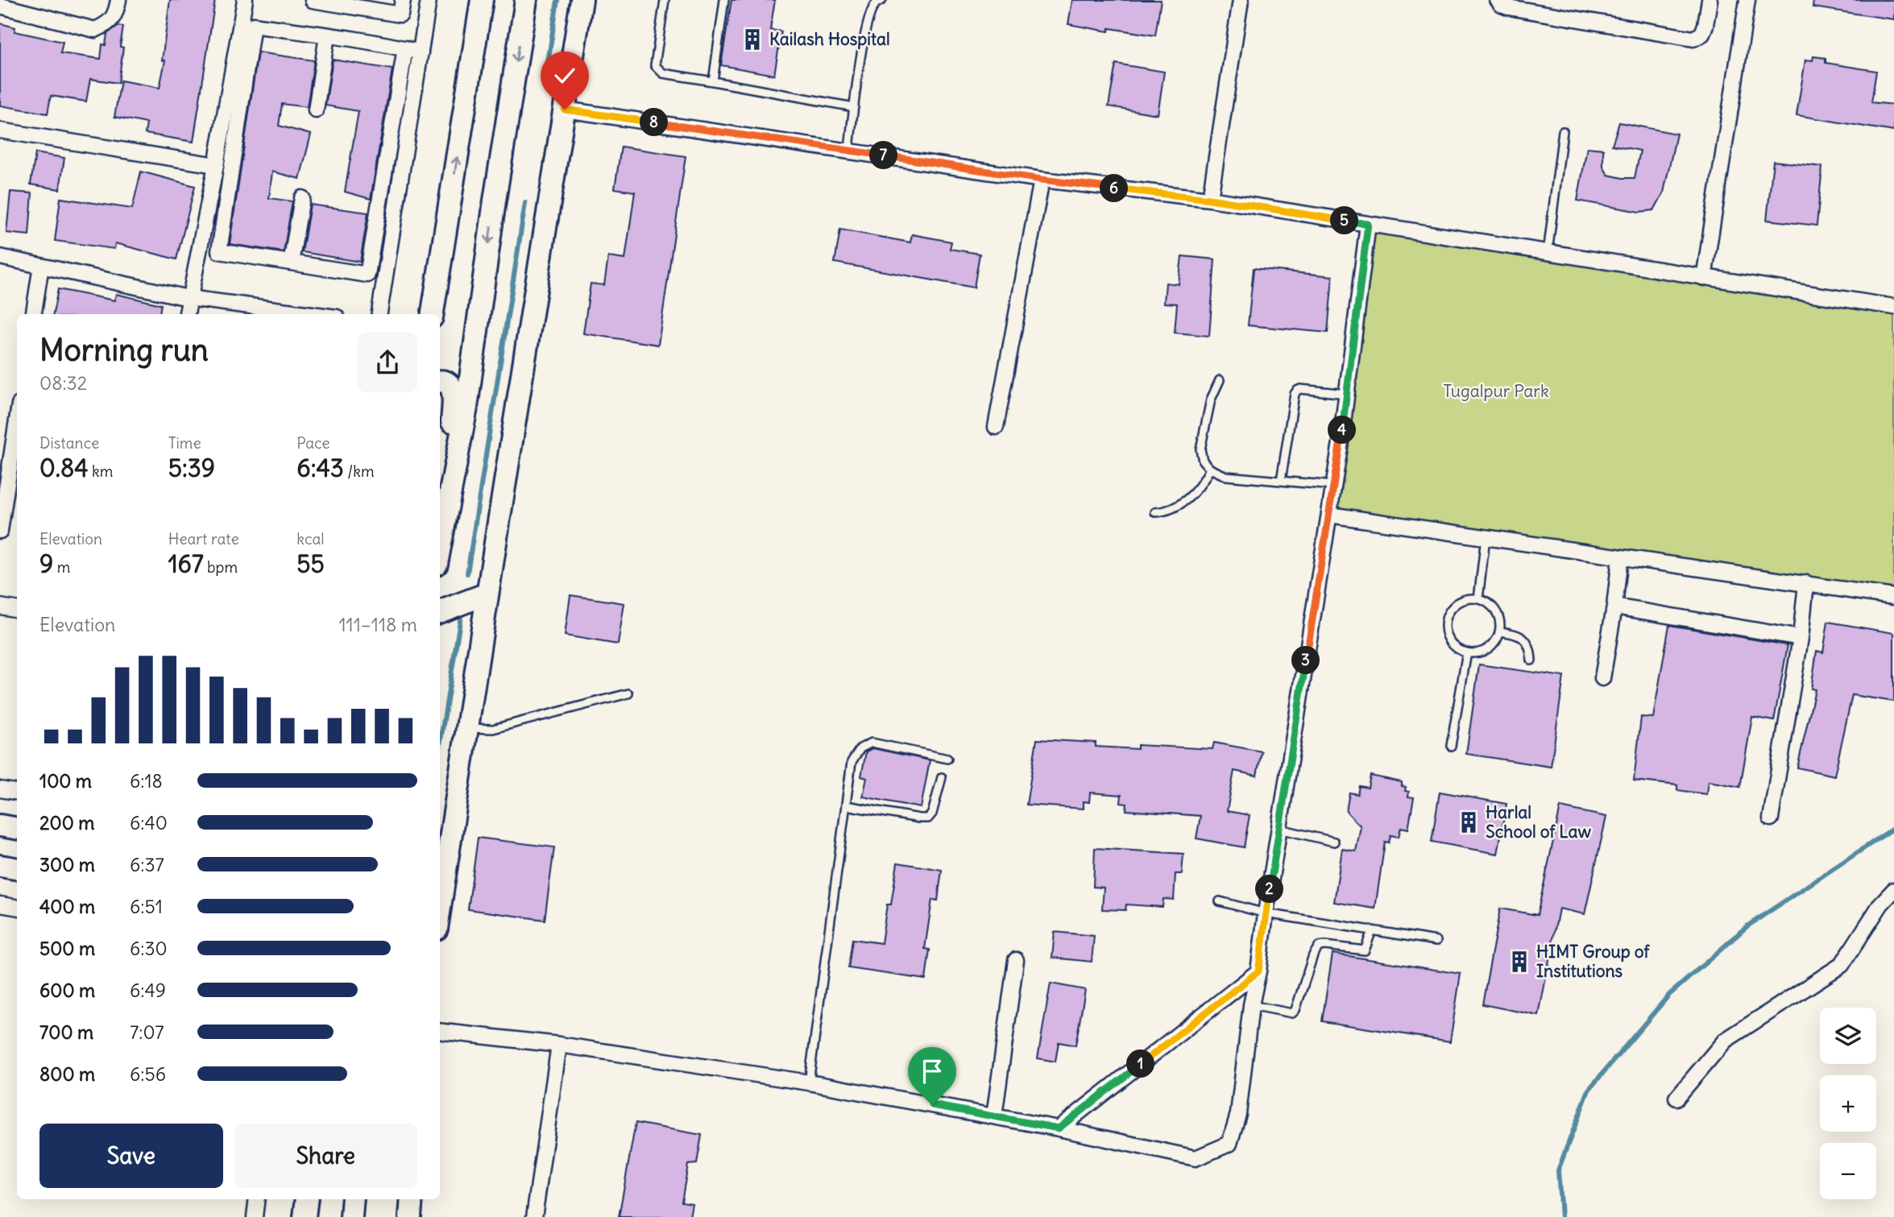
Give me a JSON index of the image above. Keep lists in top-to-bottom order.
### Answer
{
  "parks": ["Tugalpur Park"],
  "places": {
    "building": ["Kailash Hospital", "Harlal School of Law", "HIMT Group of Institutions"]
  },
  "page": {
    "pins": [
      "8",
      "7",
      "6",
      "5",
      "4",
      "3",
      "2",
      "1"
    ],
    "heading": ["Morning run", "08:32"],
    "stats": [
      ["Distance", "0.84 km"],
      ["Time", "5:39"],
      ["Pace", "6:43 /km"],
      ["Elevation", "9 m"],
      ["Heart rate", "167 bpm"],
      ["kcal", "55"]
    ],
    "chart": ["Elevation", "111–118 m"],
    "list": [
      {
        "name": "100 m",
        "note": "6:18"
      },
      {
        "name": "200 m",
        "note": "6:40"
      },
      {
        "name": "300 m",
        "note": "6:37"
      },
      {
        "name": "400 m",
        "note": "6:51"
      },
      {
        "name": "500 m",
        "note": "6:30"
      },
      {
        "name": "600 m",
        "note": "6:49"
      },
      {
        "name": "700 m",
        "note": "7:07"
      },
      {
        "name": "800 m",
        "note": "6:56"
      }
    ],
    "map_buttons": ["+", "−"],
    "buttons": ["Save", "Share"]
  }
}
